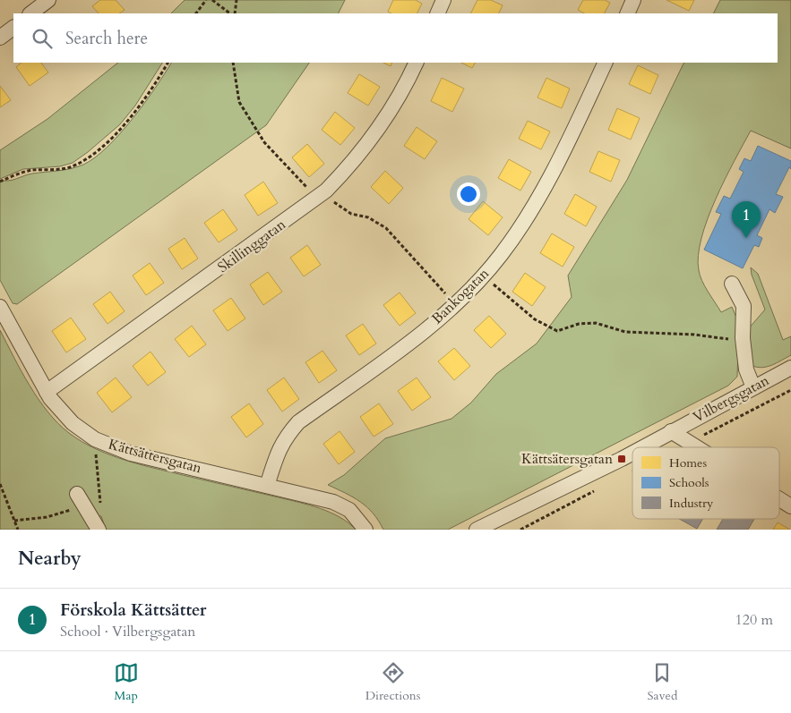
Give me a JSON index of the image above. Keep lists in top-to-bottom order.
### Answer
{
  "streets": {
    "street": [
      "Skillinggatan",
      "Bankogatan",
      "Vilbergsgatan",
      "Kättsättersgatan"
    ]
  },
  "crossings": [
    ["Skillinggatan", "Kättsättersgatan"],
    ["Bankogatan", "Kättsättersgatan"]
  ],
  "places": {
    "transit": ["Kättsätersgatan"]
  },
  "legend": ["Homes", "Schools", "Industry"],
  "page": {
    "search": "Search here",
    "pins": "1",
    "heading": "Nearby",
    "list": [
      {
        "mark": "1",
        "name": "Förskola Kättsätter",
        "note": "School · Vilbergsgatan",
        "value": "120 m"
      }
    ],
    "nav": ["Map", "Directions", "Saved"]
  }
}
